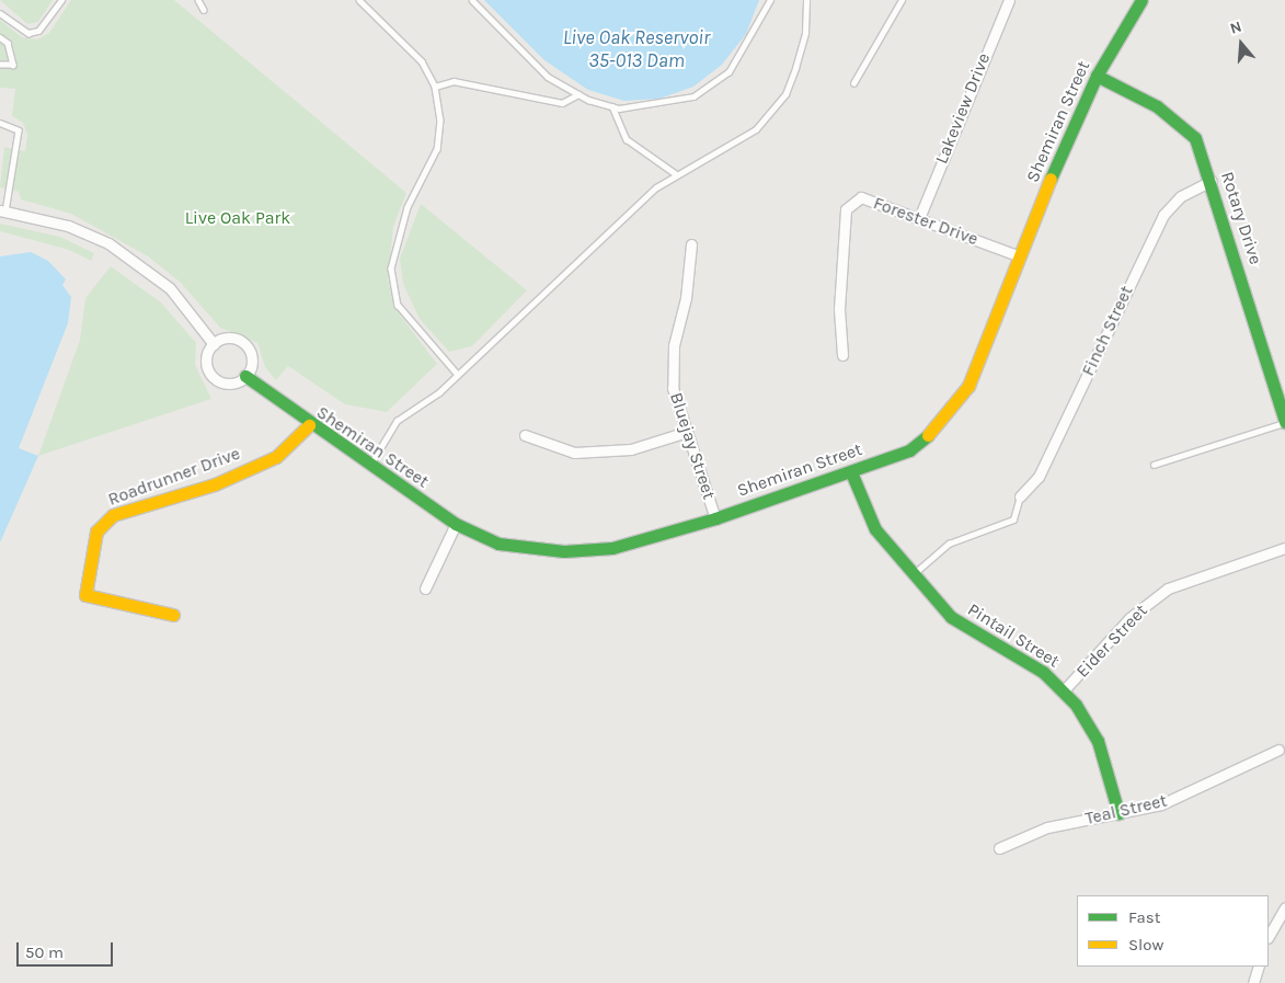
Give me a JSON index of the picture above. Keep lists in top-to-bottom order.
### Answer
{
  "streets": {
    "street": [
      "Lakeview Drive",
      "Shemiran Street",
      "Rotary Drive",
      "Forester Drive",
      "Finch Street",
      "Bluejay Street",
      "Roadrunner Drive",
      "Pintail Street",
      "Eider Street",
      "Teal Street"
    ]
  },
  "crossings": [
    ["Lakeview Drive", "Forester Drive"],
    ["Shemiran Street", "Rotary Drive"],
    ["Shemiran Street", "Forester Drive"],
    ["Shemiran Street", "Bluejay Street"],
    ["Shemiran Street", "Roadrunner Drive"],
    ["Shemiran Street", "Pintail Street"],
    ["Rotary Drive", "Finch Street"],
    ["Pintail Street", "Eider Street"],
    ["Pintail Street", "Teal Street"]
  ],
  "water": ["Live Oak Reservoir 35-013 Dam"],
  "parks": ["Live Oak Park"],
  "legend": ["Fast", "Slow"],
  "scale_bar": "50 m",
  "north": "top"
}
